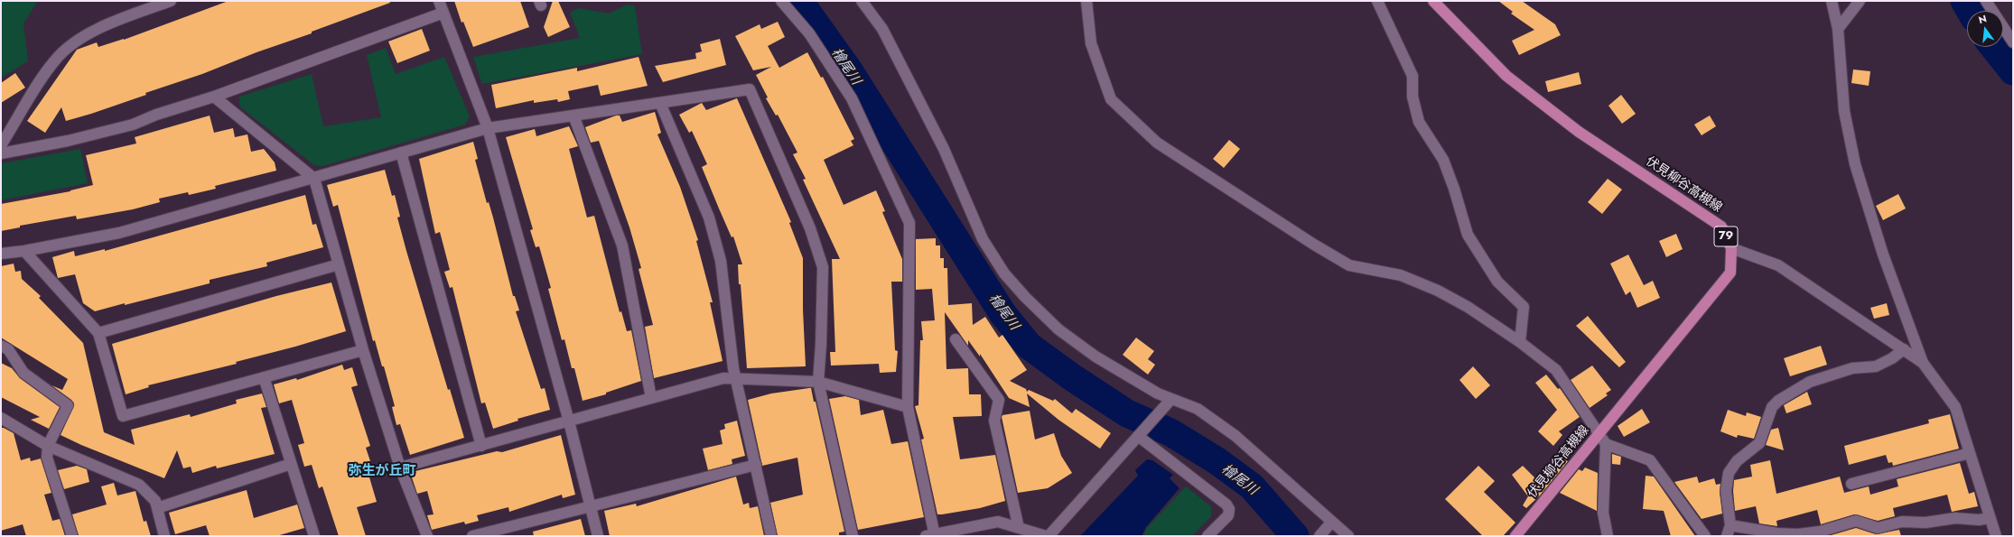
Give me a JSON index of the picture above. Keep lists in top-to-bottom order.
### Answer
{
  "streets": {
    "main road": ["伏見柳谷高槻線", "79"]
  },
  "districts": ["弥生が丘町"],
  "water": ["檜尾川"],
  "north": "top"
}
